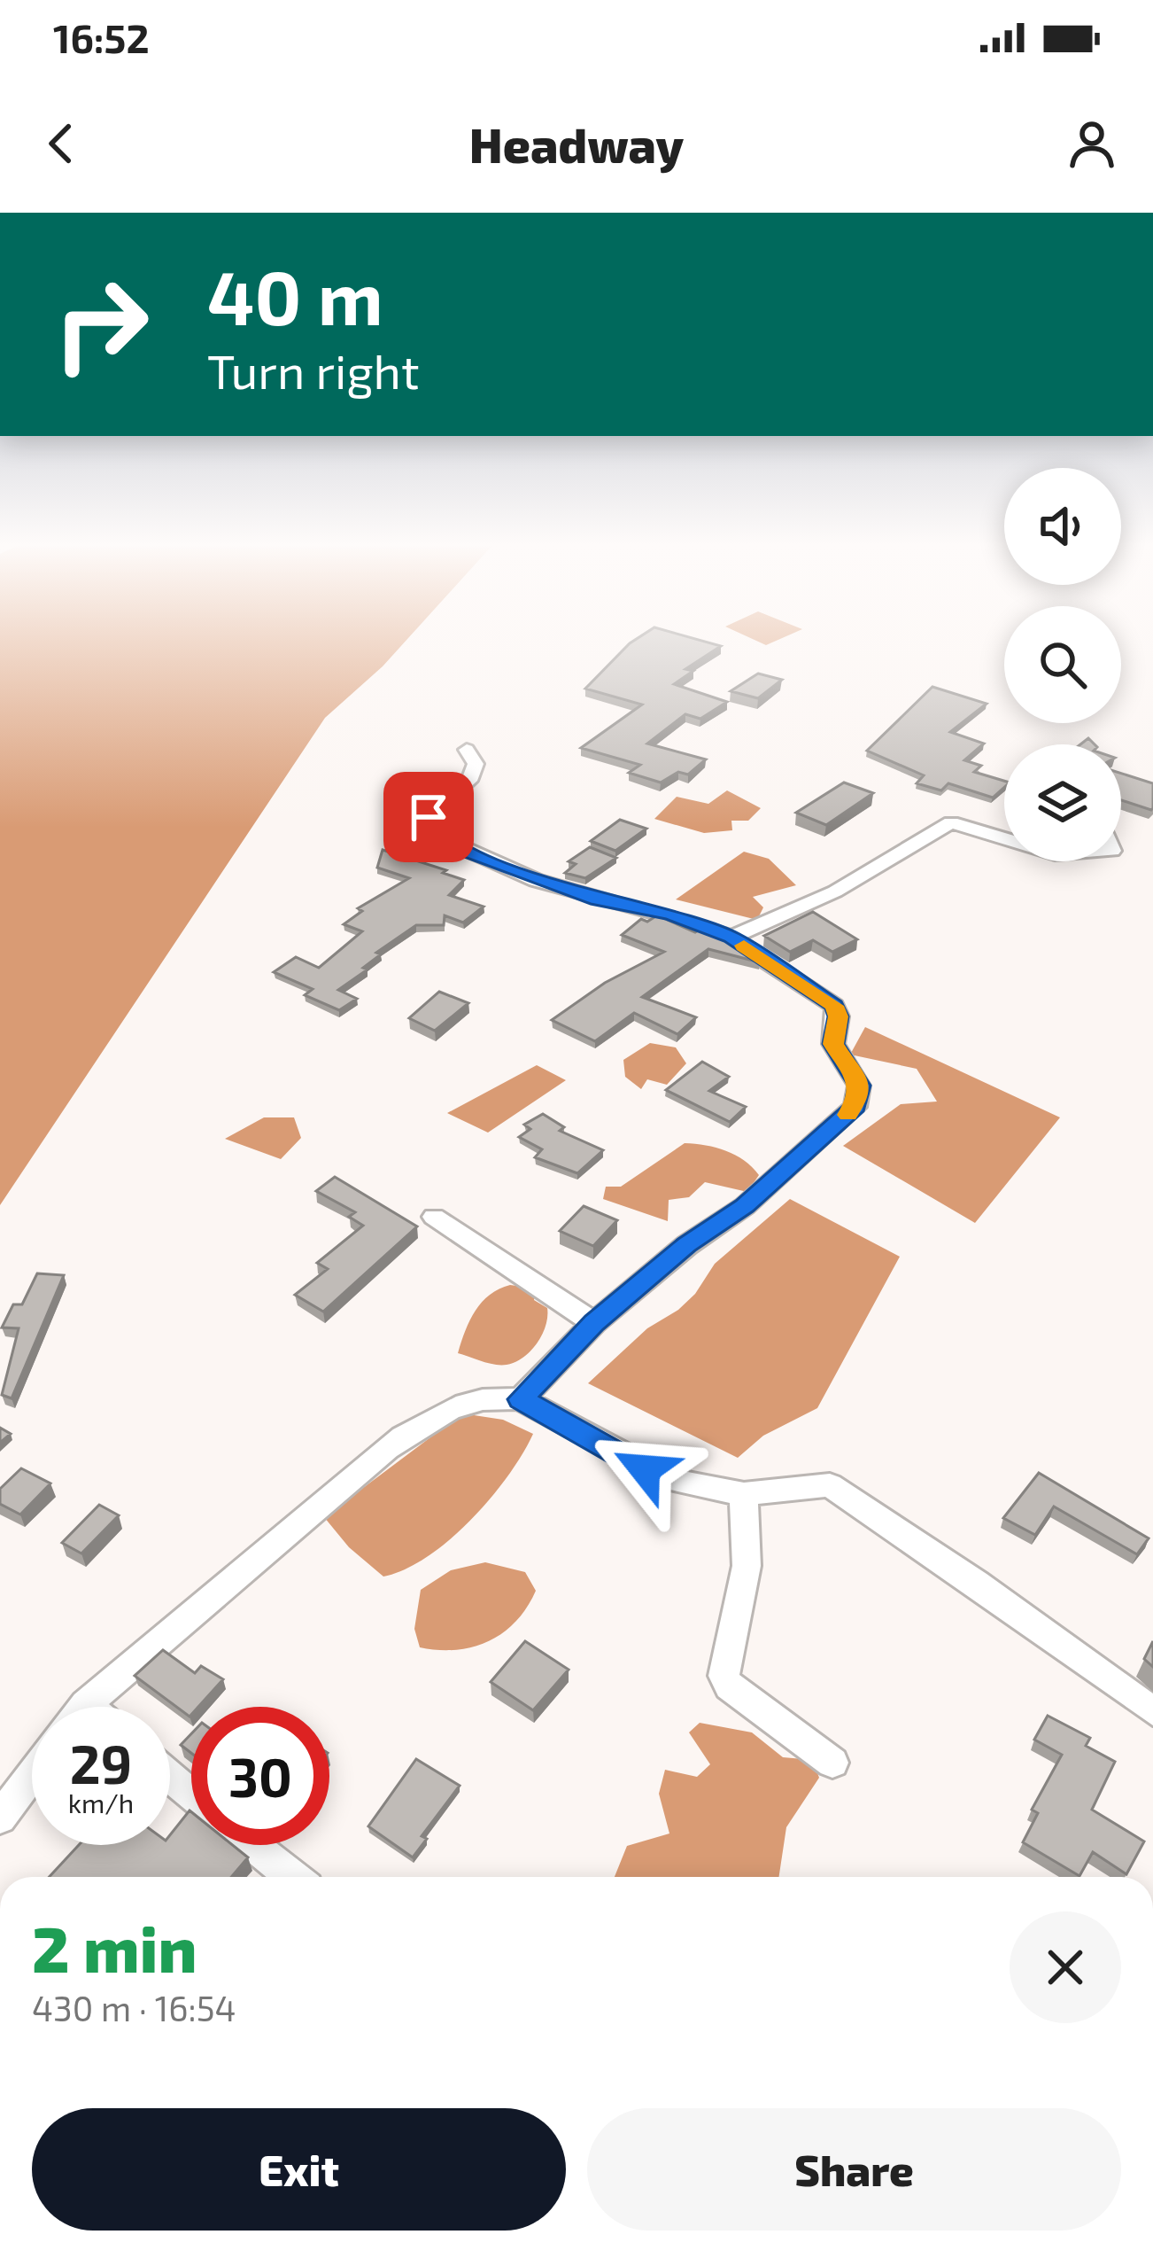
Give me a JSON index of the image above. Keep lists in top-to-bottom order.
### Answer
{
  "page": {
    "status": "16:52",
    "header": "Headway",
    "turn": ["40 m", "Turn right"],
    "speed": "29 km/h",
    "limit": "30",
    "heading": ["2 min", "430 m · 16:54"],
    "buttons": ["Exit", "Share"]
  }
}
